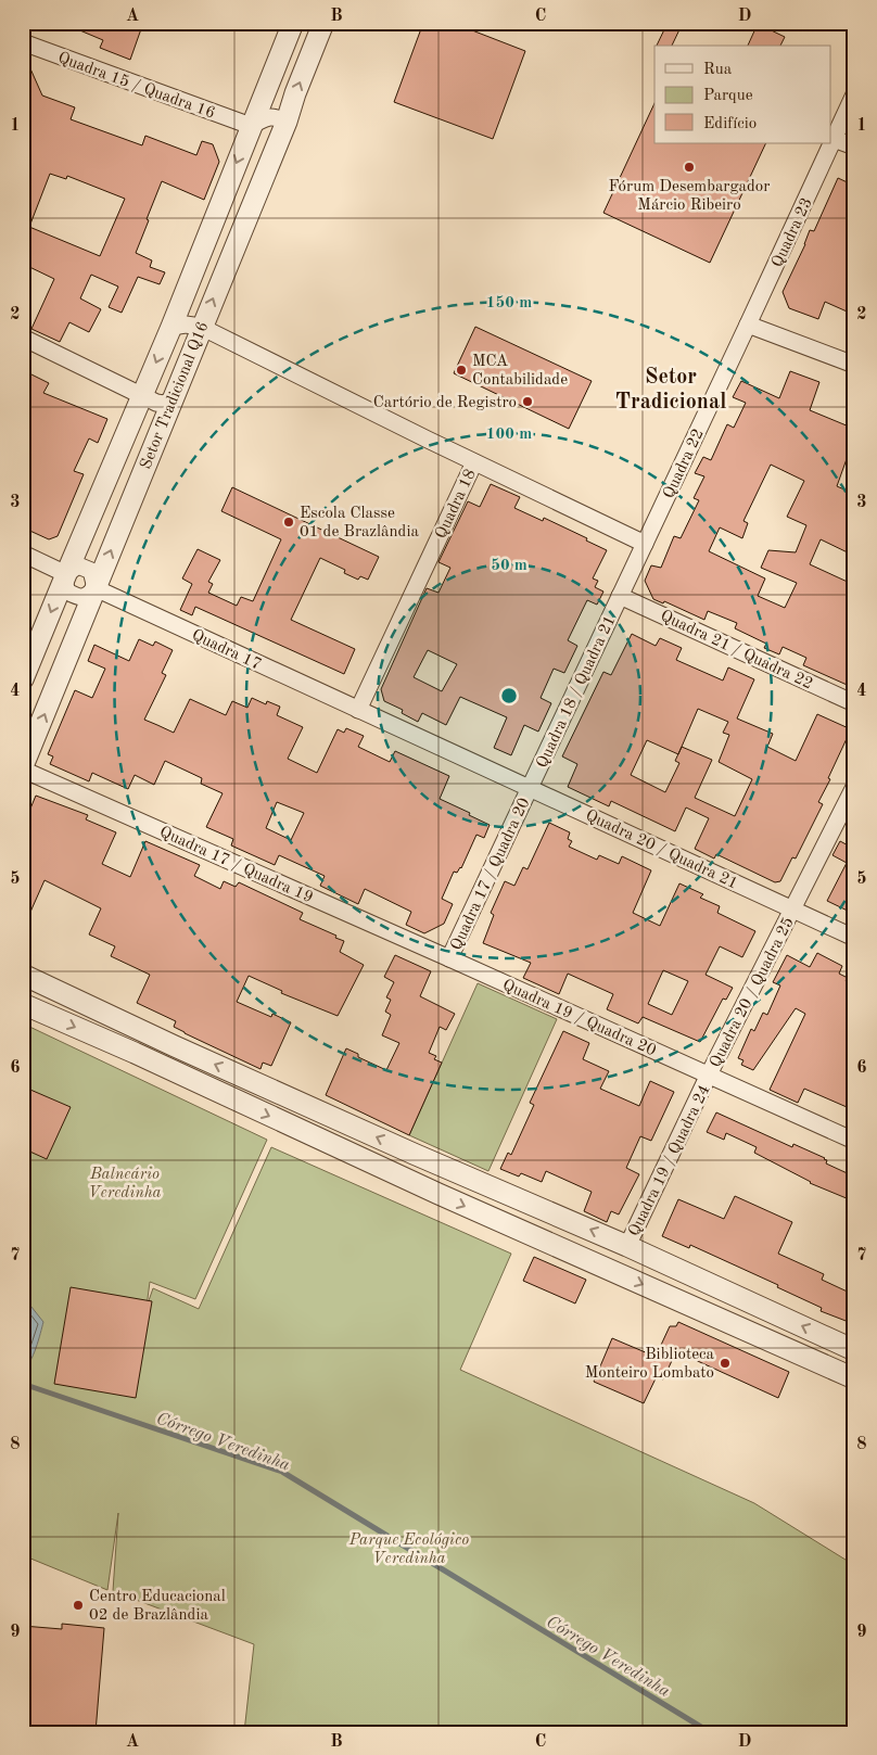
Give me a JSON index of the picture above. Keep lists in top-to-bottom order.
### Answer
{
  "streets": {
    "street": [
      "Quadra 15 / Quadra 16",
      "Quadra 23",
      "Setor Tradicional Q16",
      "Quadra 22",
      "Quadra 18",
      "Quadra 17",
      "Quadra 21 / Quadra 22",
      "Quadra 18 / Quadra 21",
      "Quadra 20 / Quadra 21",
      "Quadra 17 / Quadra 19",
      "Quadra 17 / Quadra 20",
      "Quadra 20 / Quadra 25",
      "Quadra 19 / Quadra 20",
      "Quadra 19 / Quadra 24"
    ]
  },
  "crossings": [
    ["Quadra 15 / Quadra 16", "Setor Tradicional Q16"],
    ["Quadra 23", "Quadra 22"],
    ["Setor Tradicional Q16", "Quadra 17"],
    ["Setor Tradicional Q16", "Quadra 17 / Quadra 19"],
    ["Quadra 22", "Quadra 18"],
    ["Quadra 18", "Quadra 17"],
    ["Quadra 17", "Quadra 18 / Quadra 21"],
    ["Quadra 17", "Quadra 20 / Quadra 21"],
    ["Quadra 17", "Quadra 17 / Quadra 20"],
    ["Quadra 21 / Quadra 22", "Quadra 18 / Quadra 21"],
    ["Quadra 18 / Quadra 21", "Quadra 20 / Quadra 21"],
    ["Quadra 18 / Quadra 21", "Quadra 17 / Quadra 20"],
    ["Quadra 20 / Quadra 21", "Quadra 17 / Quadra 20"],
    ["Quadra 20 / Quadra 21", "Quadra 20 / Quadra 25"],
    ["Quadra 17 / Quadra 19", "Quadra 17 / Quadra 20"],
    ["Quadra 17 / Quadra 19", "Quadra 19 / Quadra 20"],
    ["Quadra 17 / Quadra 20", "Quadra 19 / Quadra 20"],
    ["Quadra 20 / Quadra 25", "Quadra 19 / Quadra 20"],
    ["Quadra 20 / Quadra 25", "Quadra 19 / Quadra 24"],
    ["Quadra 19 / Quadra 20", "Quadra 19 / Quadra 24"]
  ],
  "districts": ["Setor Tradicional"],
  "water": ["Córrego Veredinha"],
  "parks": ["Balneário Veredinha", "Parque Ecológico Veredinha"],
  "places": [
    "Fórum Desembargador Márcio Ribeiro",
    "MCA Contabilidade",
    "Cartório de Registro",
    "Escola Classe 01 de Brazlândia",
    "Biblioteca Monteiro Lombato",
    "Centro Educacional 02 de Brazlândia"
  ],
  "legend": ["Rua", "Parque", "Edifício"],
  "grid": {
    "columns": [
      "A",
      "B",
      "C",
      "D"
    ],
    "rows": [
      "1",
      "2",
      "3",
      "4",
      "5",
      "6",
      "7",
      "8",
      "9"
    ]
  },
  "rings": ["150 m", "100 m", "50 m"]
}
